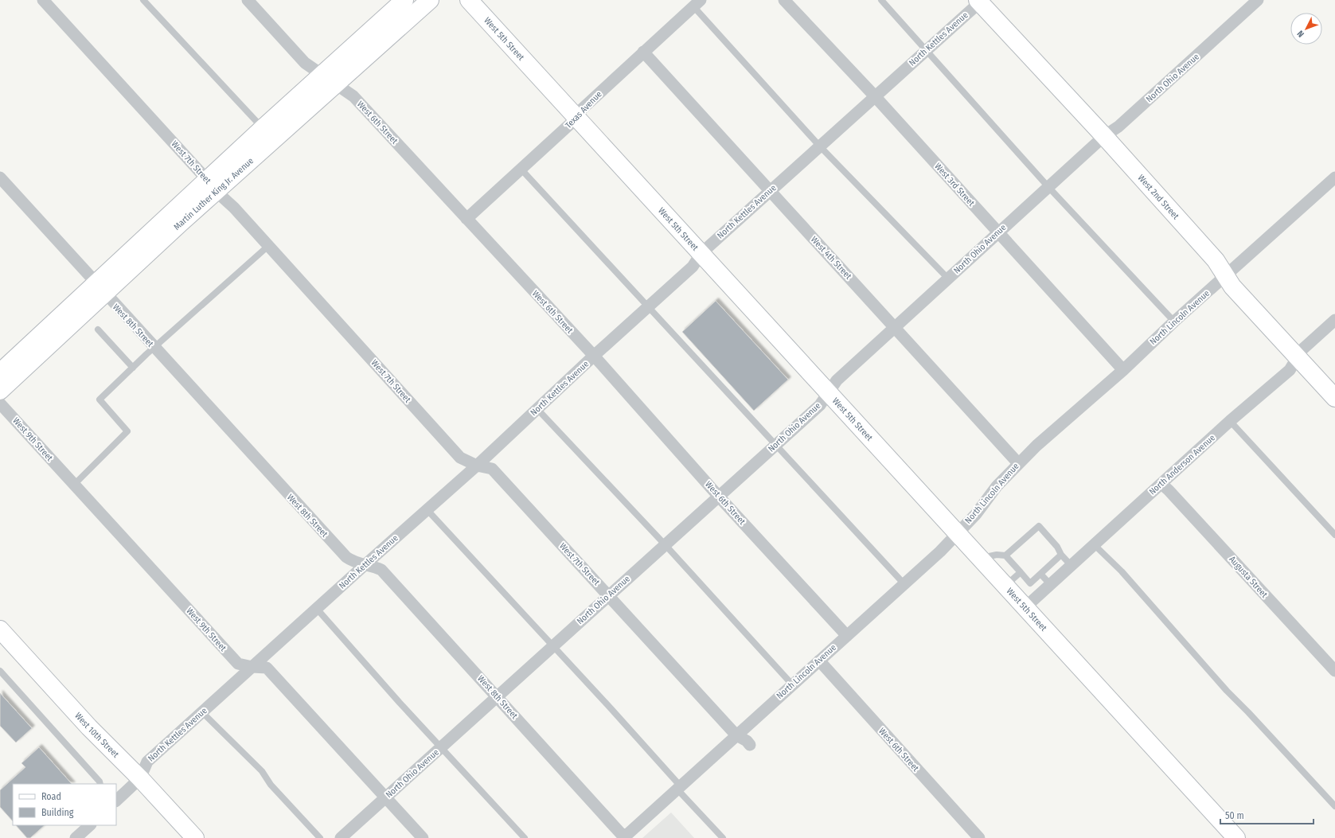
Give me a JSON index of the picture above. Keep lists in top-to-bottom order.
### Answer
{
  "streets": {
    "street": [
      "West 5th Street",
      "North Kettles Avenue",
      "North Ohio Avenue",
      "Texas Avenue",
      "West 6th Street",
      "West 7th Street",
      "West 3rd Street",
      "Martin Luther King Jr. Avenue",
      "West 2nd Street",
      "West 4th Street",
      "North Lincoln Avenue",
      "West 8th Street",
      "West 9th Street",
      "North Anderson Avenue",
      "Augusta Street",
      "West 10th Street"
    ]
  },
  "crossings": [
    ["West 5th Street", "North Kettles Avenue"],
    ["West 5th Street", "North Ohio Avenue"],
    ["West 5th Street", "Texas Avenue"],
    ["West 5th Street", "North Lincoln Avenue"],
    ["West 5th Street", "North Anderson Avenue"],
    ["North Kettles Avenue", "West 6th Street"],
    ["North Kettles Avenue", "West 7th Street"],
    ["North Kettles Avenue", "West 3rd Street"],
    ["North Kettles Avenue", "West 2nd Street"],
    ["North Kettles Avenue", "West 4th Street"],
    ["North Kettles Avenue", "West 8th Street"],
    ["North Kettles Avenue", "West 9th Street"],
    ["North Kettles Avenue", "West 10th Street"],
    ["North Ohio Avenue", "West 6th Street"],
    ["North Ohio Avenue", "West 7th Street"],
    ["North Ohio Avenue", "West 3rd Street"],
    ["North Ohio Avenue", "West 2nd Street"],
    ["North Ohio Avenue", "West 4th Street"],
    ["North Ohio Avenue", "West 8th Street"],
    ["North Ohio Avenue", "West 9th Street"],
    ["Texas Avenue", "West 6th Street"],
    ["Texas Avenue", "West 4th Street"],
    ["West 6th Street", "Martin Luther King Jr. Avenue"],
    ["West 6th Street", "North Lincoln Avenue"],
    ["West 7th Street", "Martin Luther King Jr. Avenue"],
    ["West 7th Street", "North Lincoln Avenue"],
    ["West 3rd Street", "North Lincoln Avenue"],
    ["Martin Luther King Jr. Avenue", "West 8th Street"],
    ["West 2nd Street", "North Lincoln Avenue"],
    ["West 2nd Street", "North Anderson Avenue"],
    ["West 4th Street", "North Lincoln Avenue"],
    ["North Lincoln Avenue", "West 8th Street"],
    ["North Anderson Avenue", "Augusta Street"]
  ],
  "legend": ["Road", "Building"],
  "scale_bar": "50 m",
  "north": "bottom left"
}
